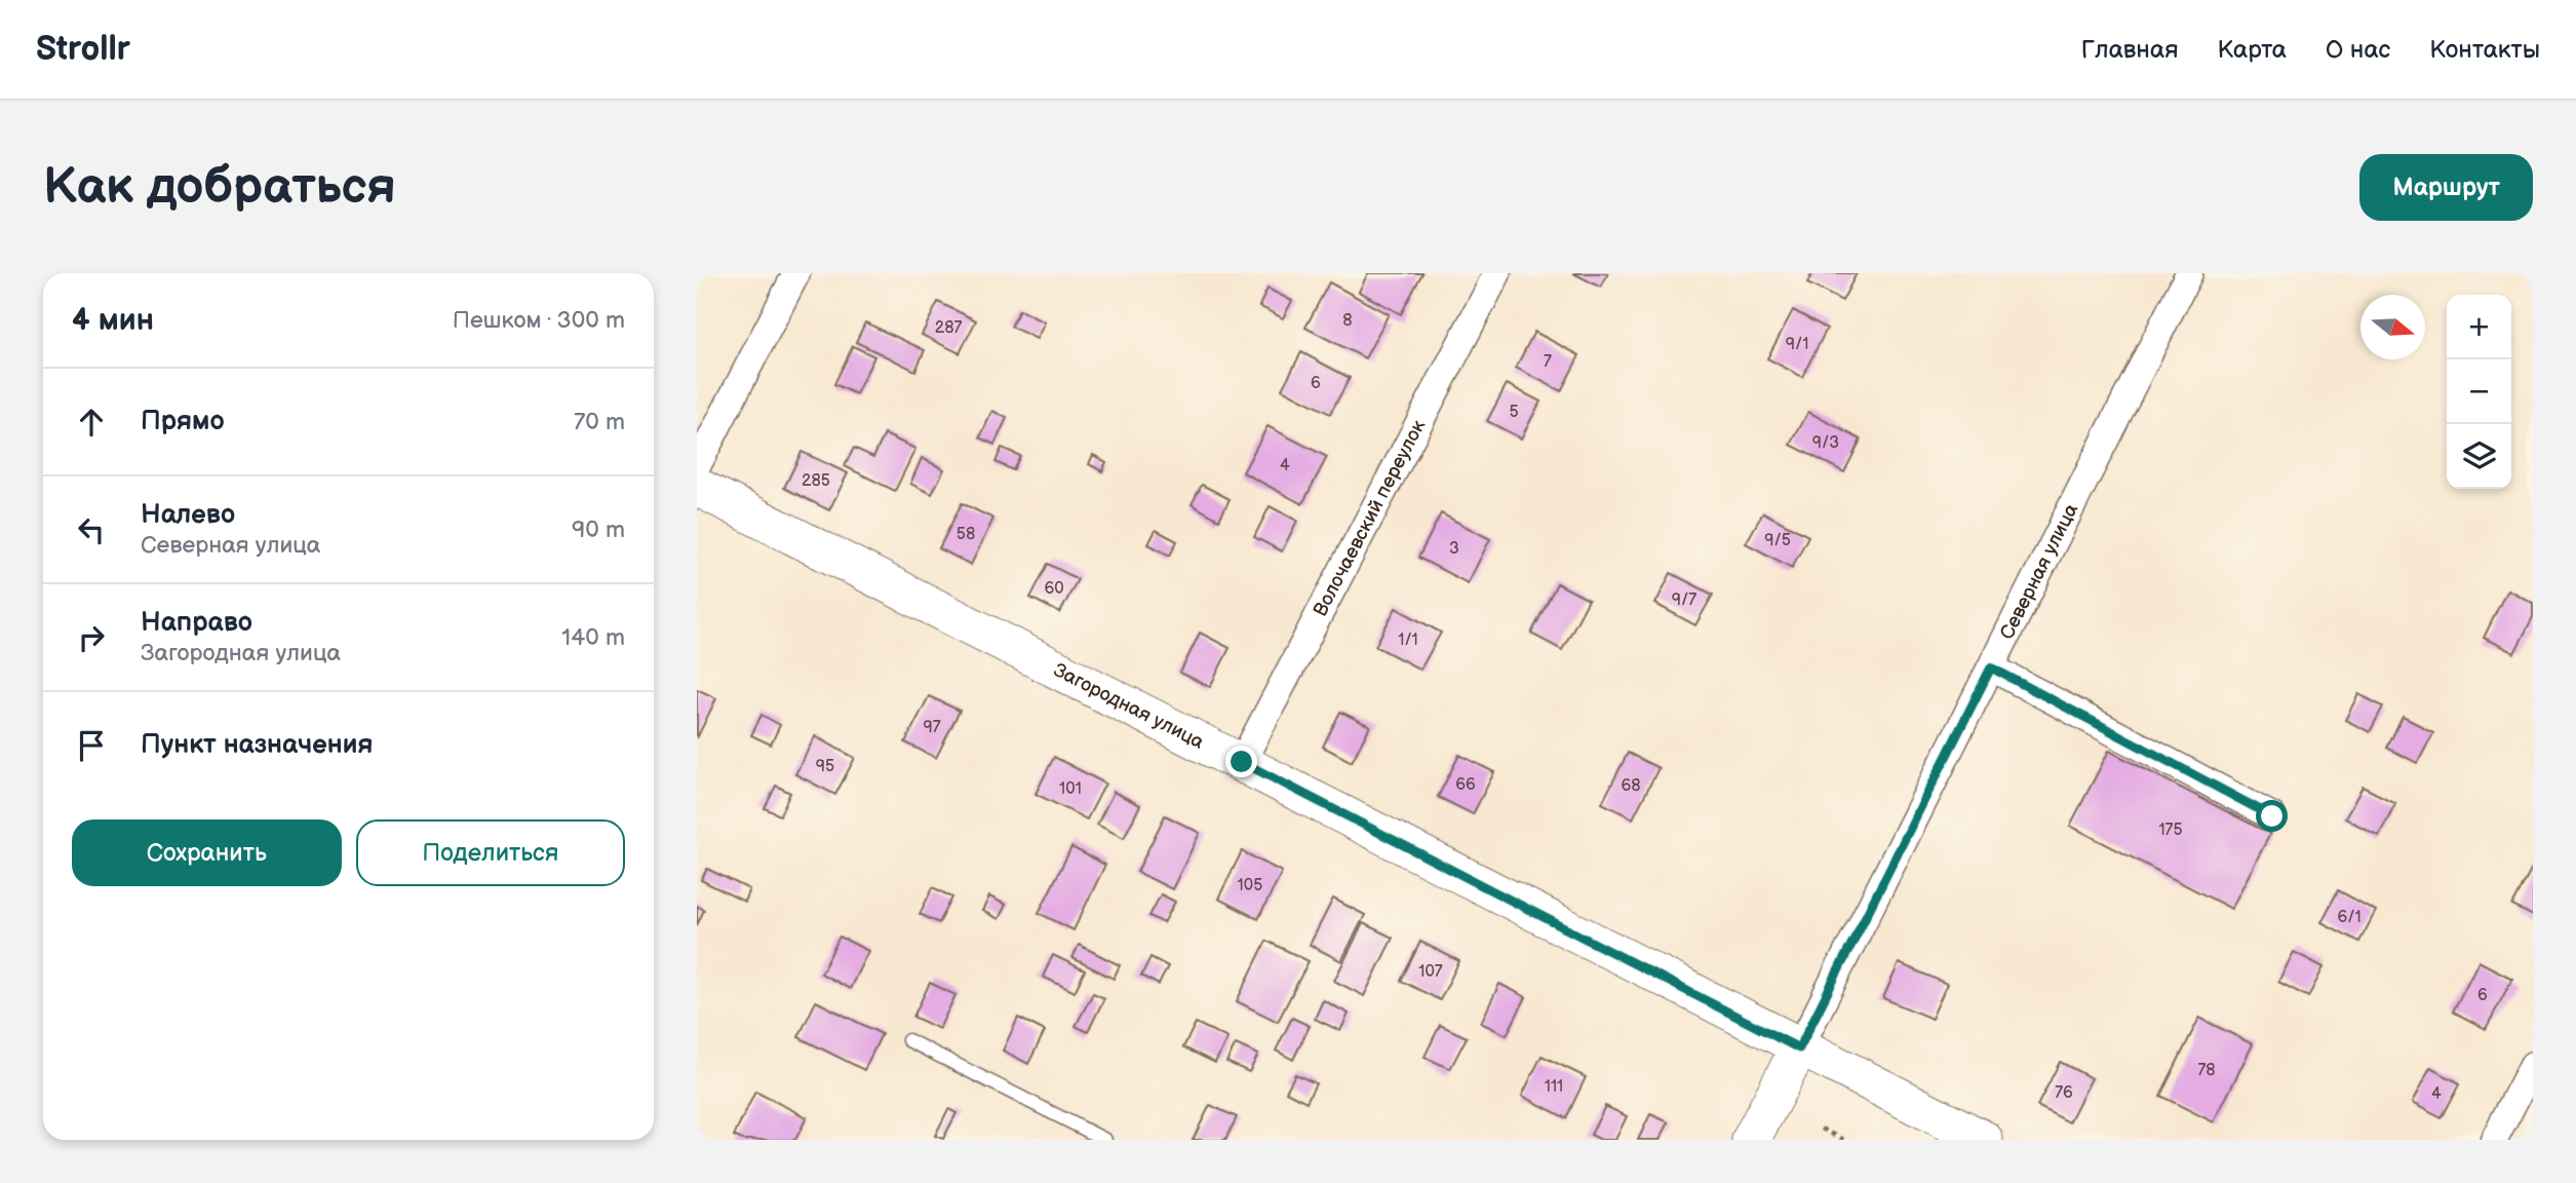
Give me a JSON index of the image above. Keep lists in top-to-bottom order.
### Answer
{
  "streets": {
    "main road": ["Северная улица", "Загородная улица"],
    "street": ["Волочаевский переулок"]
  },
  "crossings": [
    ["Волочаевский переулок", "Загородная улица"],
    ["Северная улица", "Загородная улица"]
  ],
  "house_numbers": [
    "8",
    "287",
    "9/1",
    "7",
    "6",
    "5",
    "9/3",
    "4",
    "285",
    "58",
    "9/5",
    "3",
    "60",
    "9/7",
    "1/1",
    "97",
    "95",
    "66",
    "68",
    "101",
    "175",
    "105",
    "6/1",
    "107",
    "6",
    "78",
    "111",
    "76",
    "4"
  ],
  "north": "right",
  "page": {
    "header": "Strollr",
    "nav": [
      "Главная",
      "Карта",
      "О нас",
      "Контакты"
    ],
    "buttons": [
      "Маршрут",
      ["Сохранить", "Поделиться"]
    ],
    "title": "Как добраться",
    "heading": ["4 мин", "Пешком · 300 m"],
    "map_buttons": ["+", "−"],
    "list": [
      ["Прямо", "70 m"],
      ["Налево", "Северная улица", "90 m"],
      ["Направо", "Загородная улица", "140 m"],
      "Пункт назначения"
    ]
  }
}
